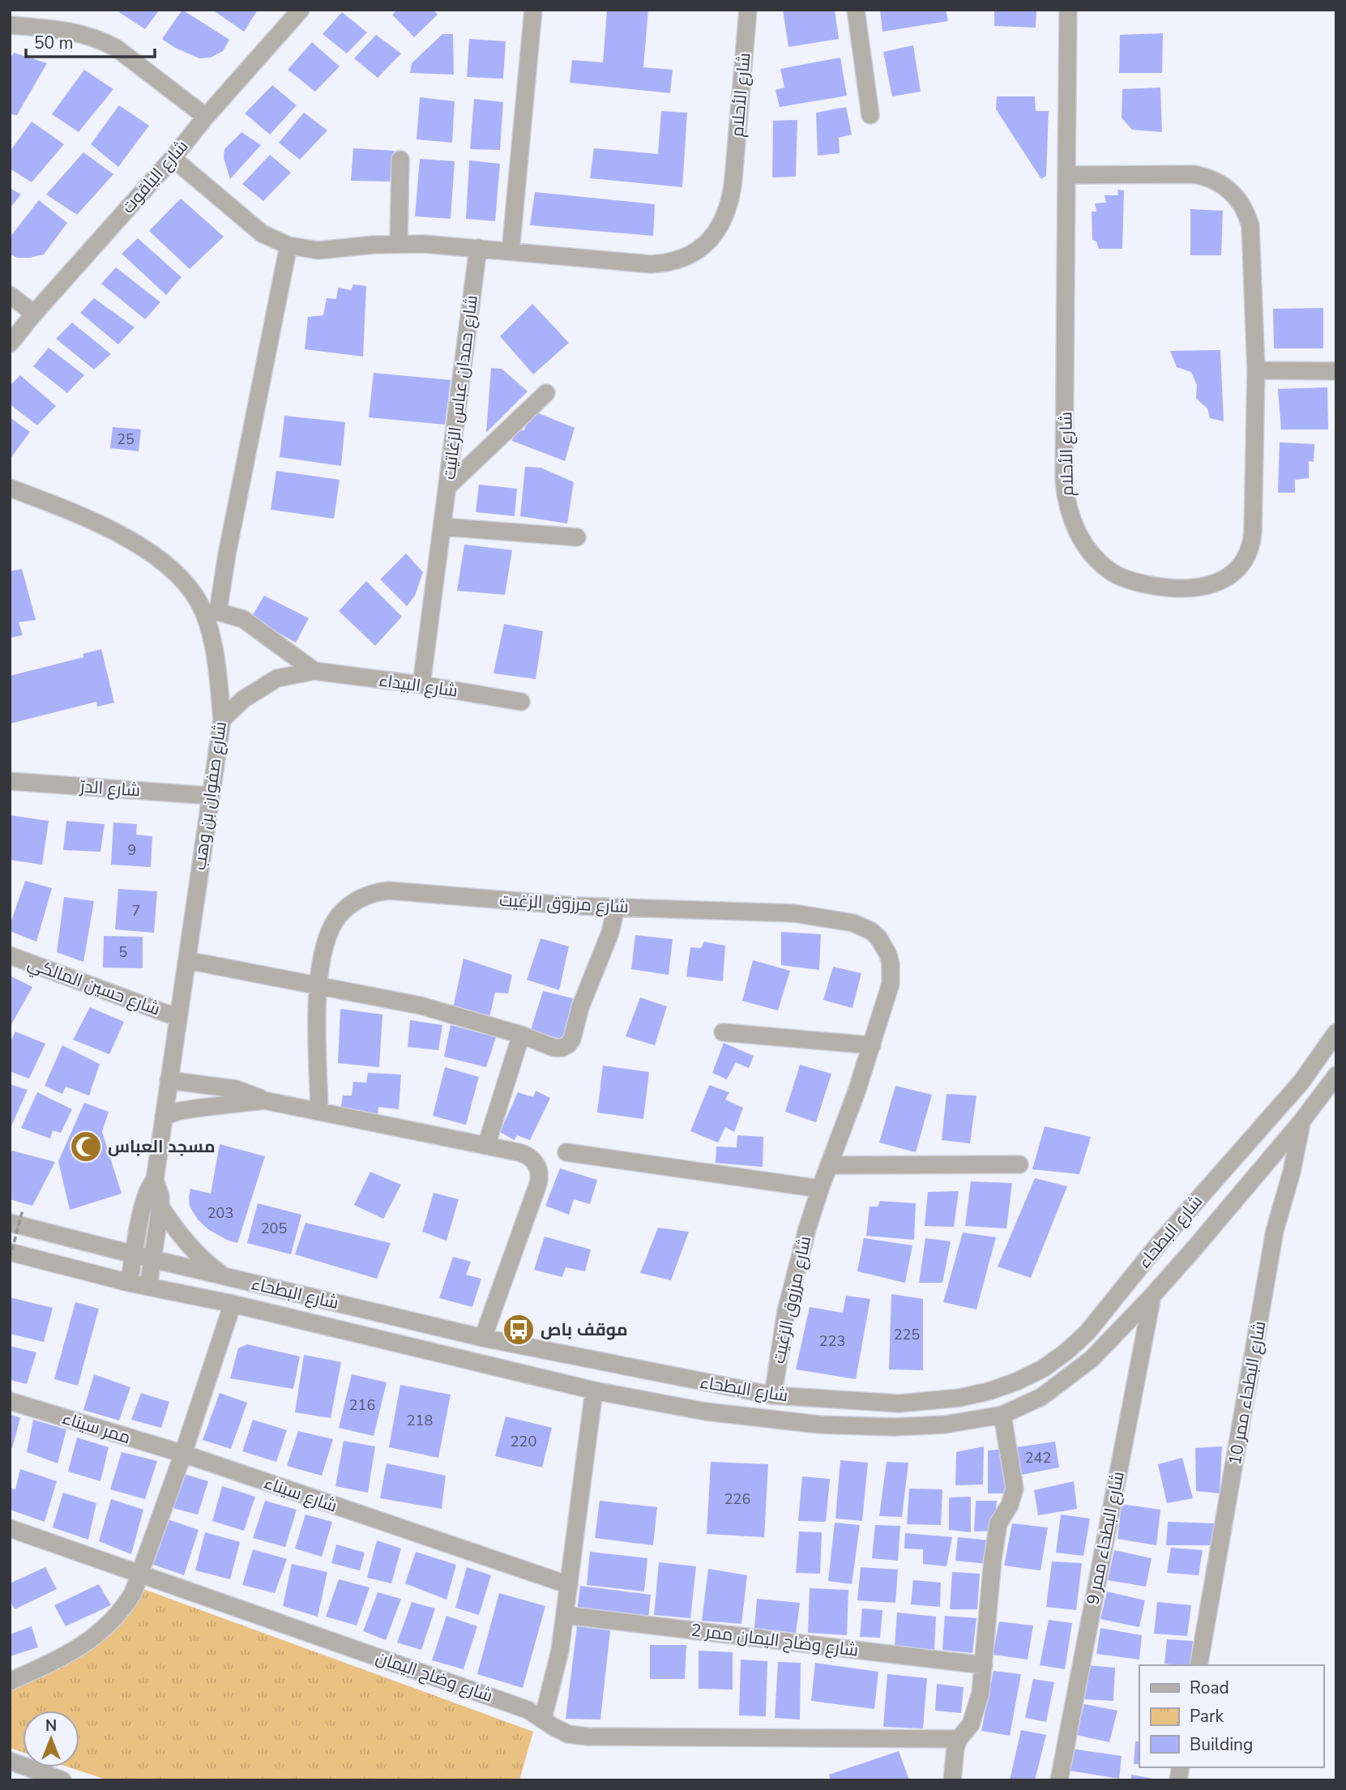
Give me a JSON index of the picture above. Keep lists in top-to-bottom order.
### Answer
{
  "streets": {
    "street": [
      "شارع الأحلام",
      "شارع الياقوت",
      "شارع حمدان عباس الزغاتيت",
      "شارع البيداء",
      "شارع الدرّ",
      "شارع صفوان بن وهب",
      "شارع مرزوق الزغيت",
      "شارع حسين المالكي",
      "شارع البطحاء",
      "شارع البطحاء ممر 10",
      "ممر سيناء",
      "شارع سيناء",
      "شارع البطحاء ممر 9",
      "شارع وضاح اليمان ممر 2",
      "شارع وضاح اليمان"
    ]
  },
  "crossings": [
    ["شارع حمدان عباس الزغاتيت", "شارع البيداء"],
    ["شارع البيداء", "شارع صفوان بن وهب"],
    ["شارع الدرّ", "شارع صفوان بن وهب"],
    ["شارع صفوان بن وهب", "شارع حسين المالكي"],
    ["شارع صفوان بن وهب", "شارع البطحاء"],
    ["شارع مرزوق الزغيت", "شارع البطحاء"],
    ["شارع البطحاء", "شارع البطحاء ممر 10"],
    ["شارع البطحاء", "شارع البطحاء ممر 9"],
    ["ممر سيناء", "شارع سيناء"]
  ],
  "places": {
    "mosque": ["مسجد العباس"],
    "bus stop": ["موقف باص"]
  },
  "house_numbers": [
    "25",
    "9",
    "7",
    "5",
    "203",
    "205",
    "225",
    "223",
    "216",
    "218",
    "220",
    "242",
    "226"
  ],
  "legend": ["Road", "Park", "Building"],
  "scale_bar": "50 m",
  "north": "top"
}
